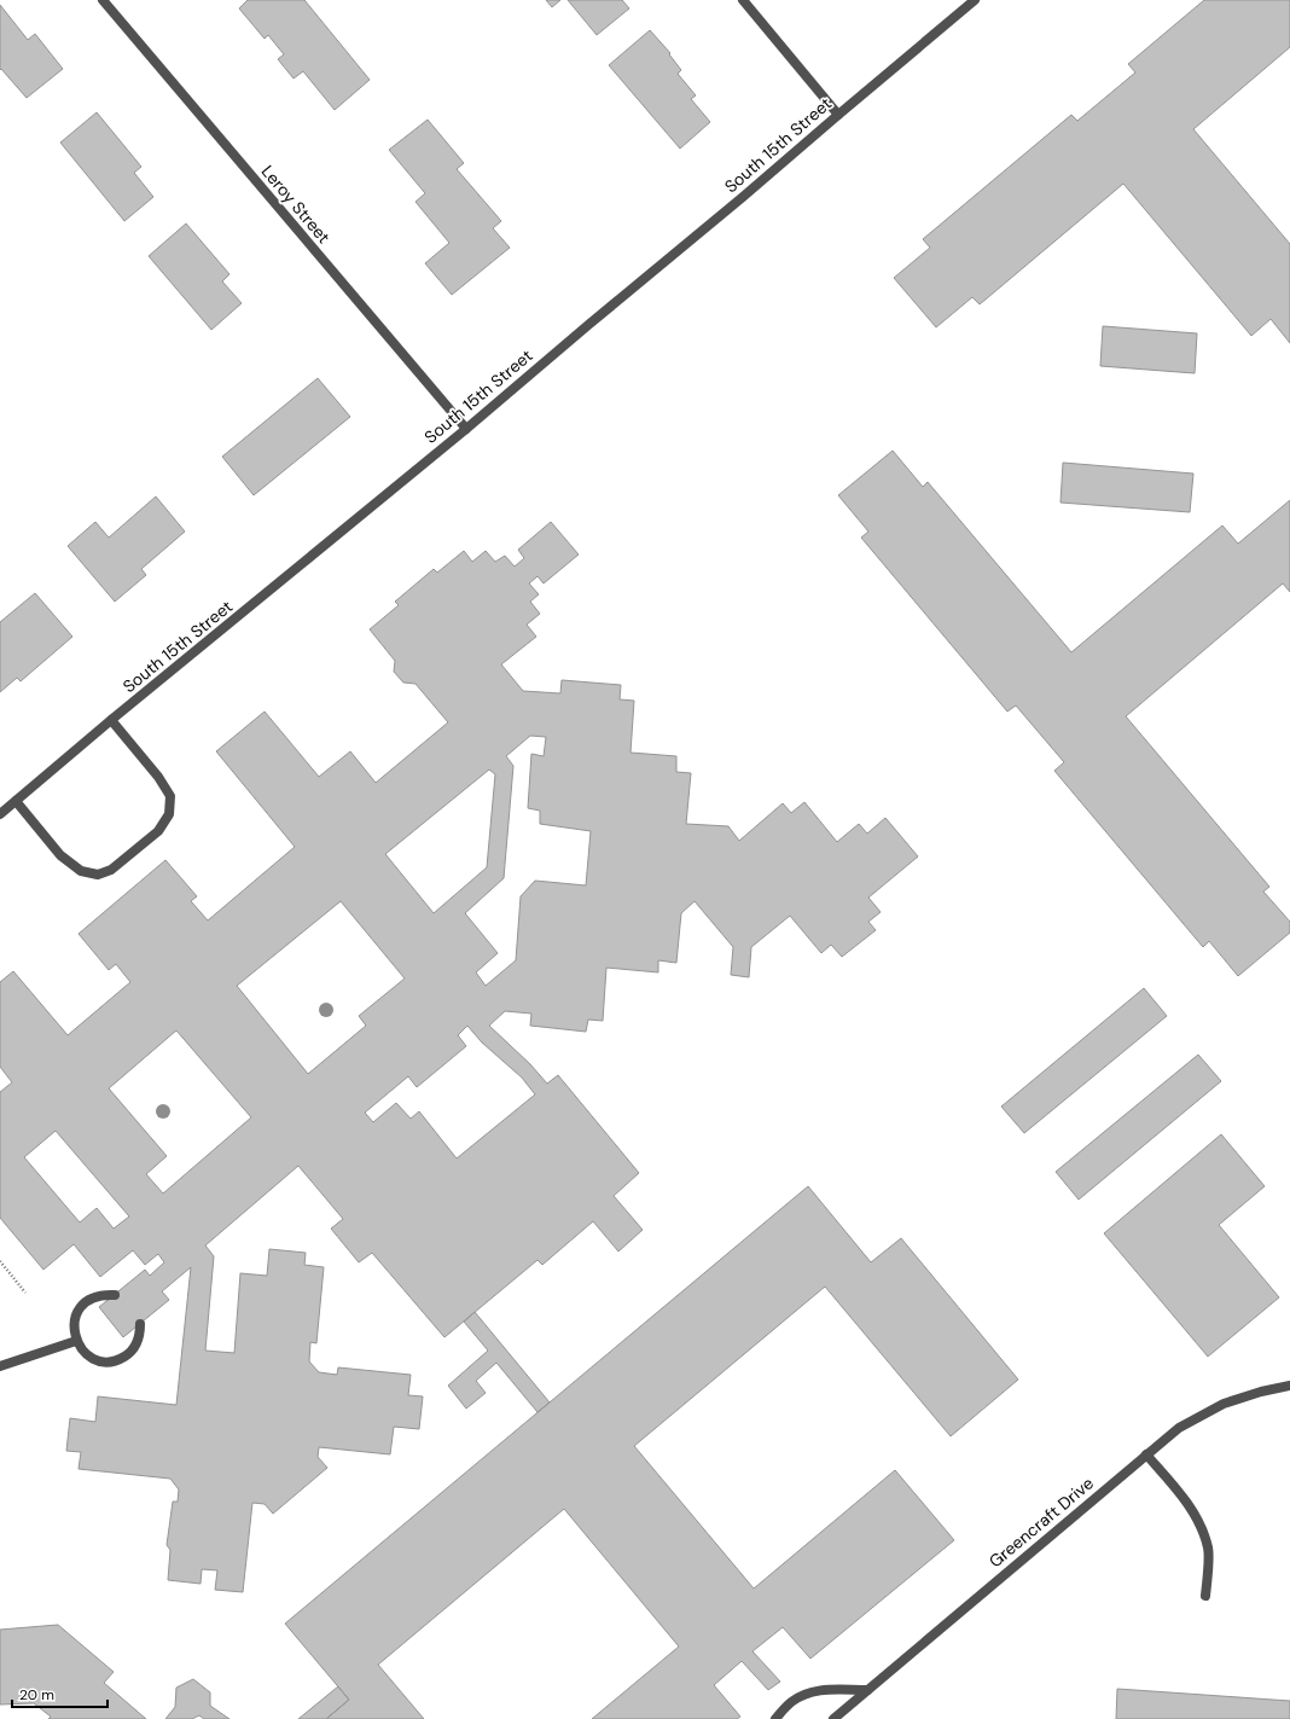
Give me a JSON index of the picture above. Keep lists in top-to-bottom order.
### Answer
{
  "streets": {
    "street": ["South 15th Street", "Leroy Street", "Greencraft Drive"]
  },
  "crossings": [
    ["South 15th Street", "Leroy Street"]
  ],
  "scale_bar": "20 m"
}
